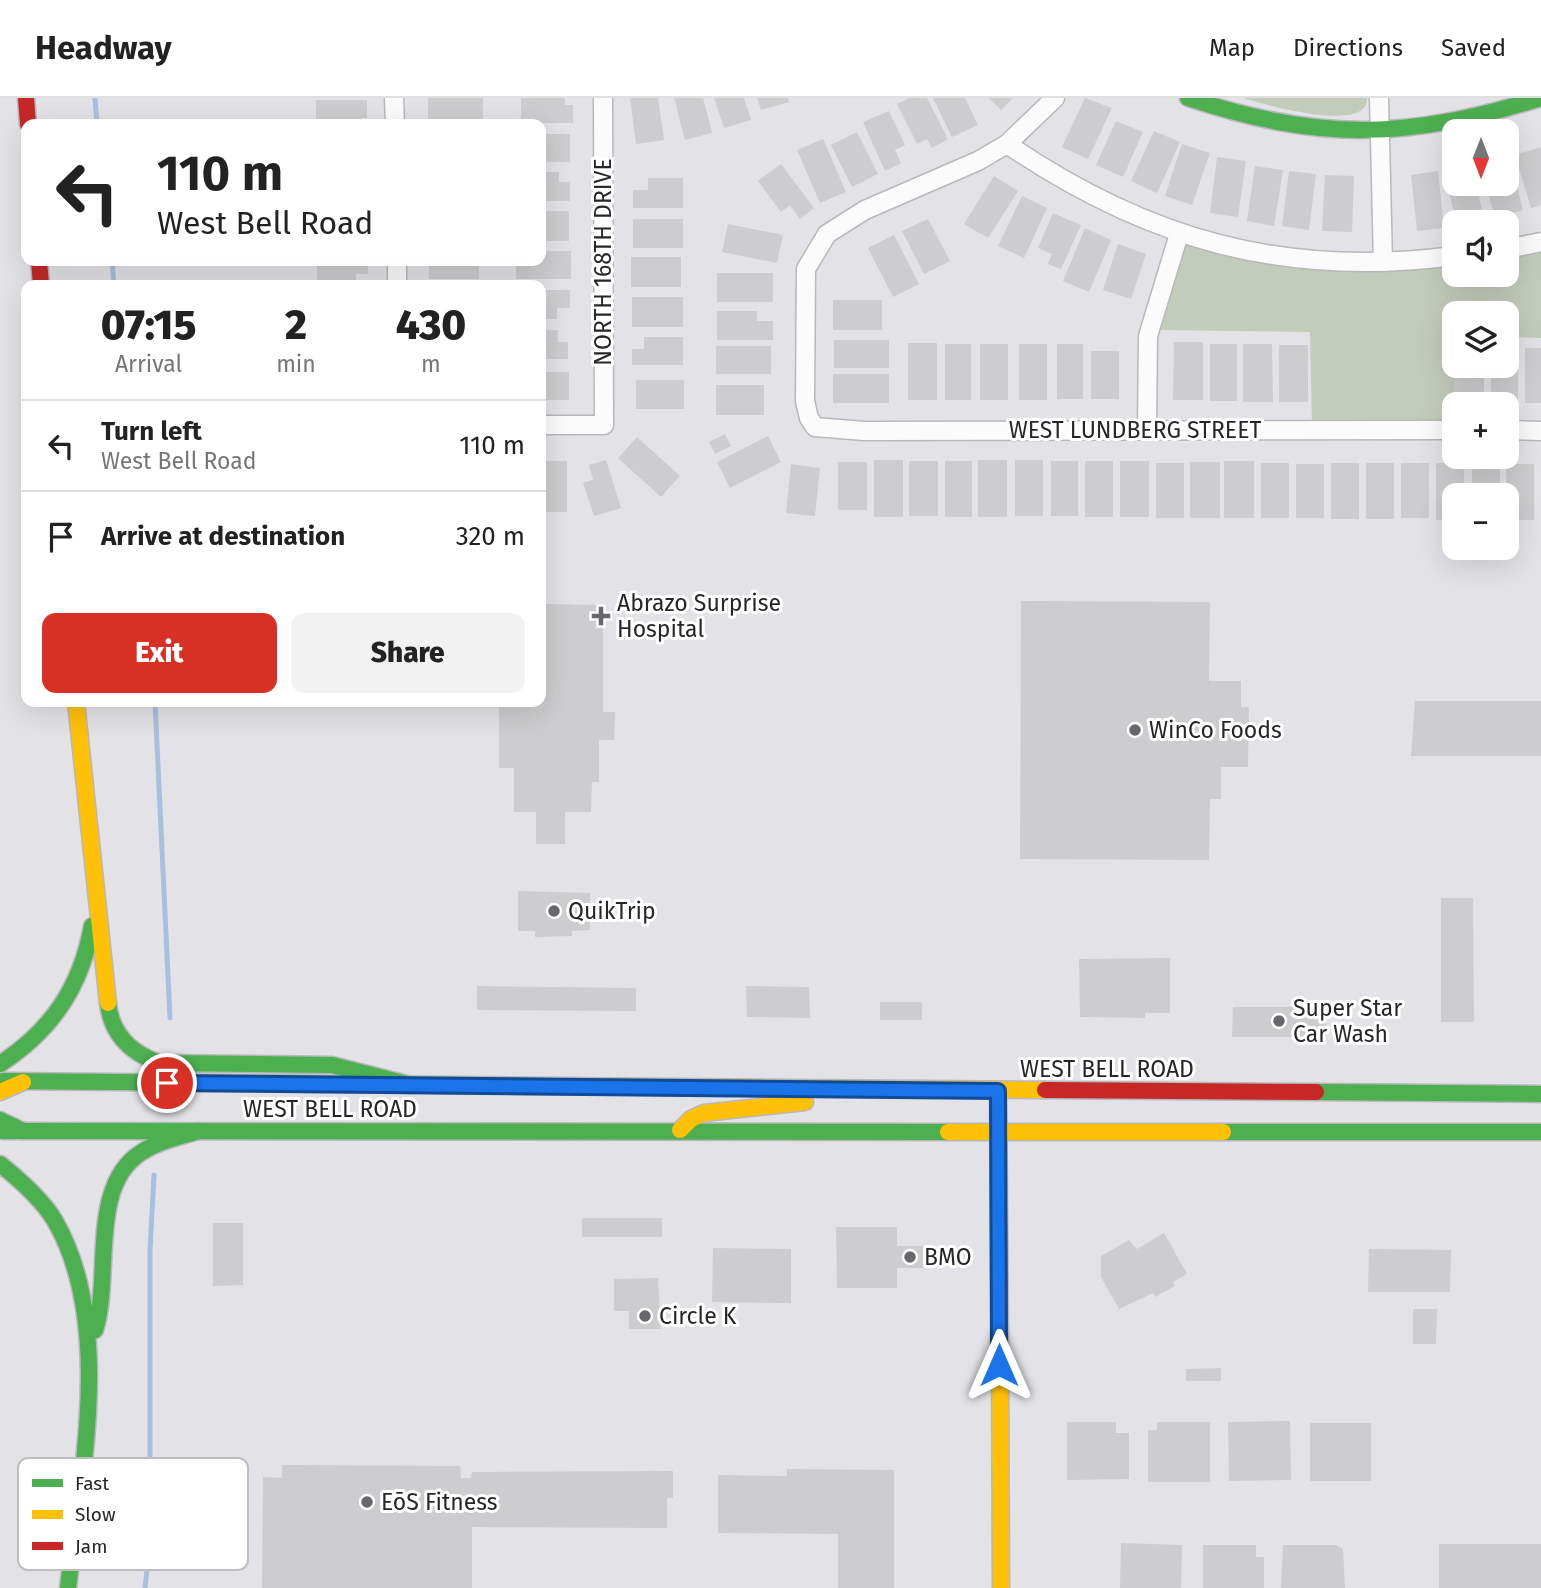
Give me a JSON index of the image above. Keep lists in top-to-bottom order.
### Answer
{
  "streets": {
    "main road": ["WEST BELL ROAD"],
    "street": ["NORTH 168TH DRIVE", "WEST LUNDBERG STREET"]
  },
  "places": {
    "health": ["Abrazo Surprise Hospital"],
    "other": [
      "WinCo Foods",
      "QuikTrip",
      "Super Star Car Wash",
      "BMO",
      "Circle K",
      "EōS Fitness"
    ]
  },
  "legend": ["Fast", "Slow", "Jam"],
  "north": "bottom",
  "page": {
    "header": "Headway",
    "nav": ["Map", "Directions", "Saved"],
    "map_buttons": ["+", "−"],
    "turn": ["110 m", "West Bell Road"],
    "eta": [
      "07:15",
      "Arrival",
      "2",
      "min",
      "430",
      "m"
    ],
    "list": [
      {
        "name": "Turn left",
        "note": "West Bell Road",
        "value": "110 m"
      },
      {
        "name": "Arrive at destination",
        "value": "320 m"
      }
    ],
    "buttons": ["Exit", "Share"]
  }
}
